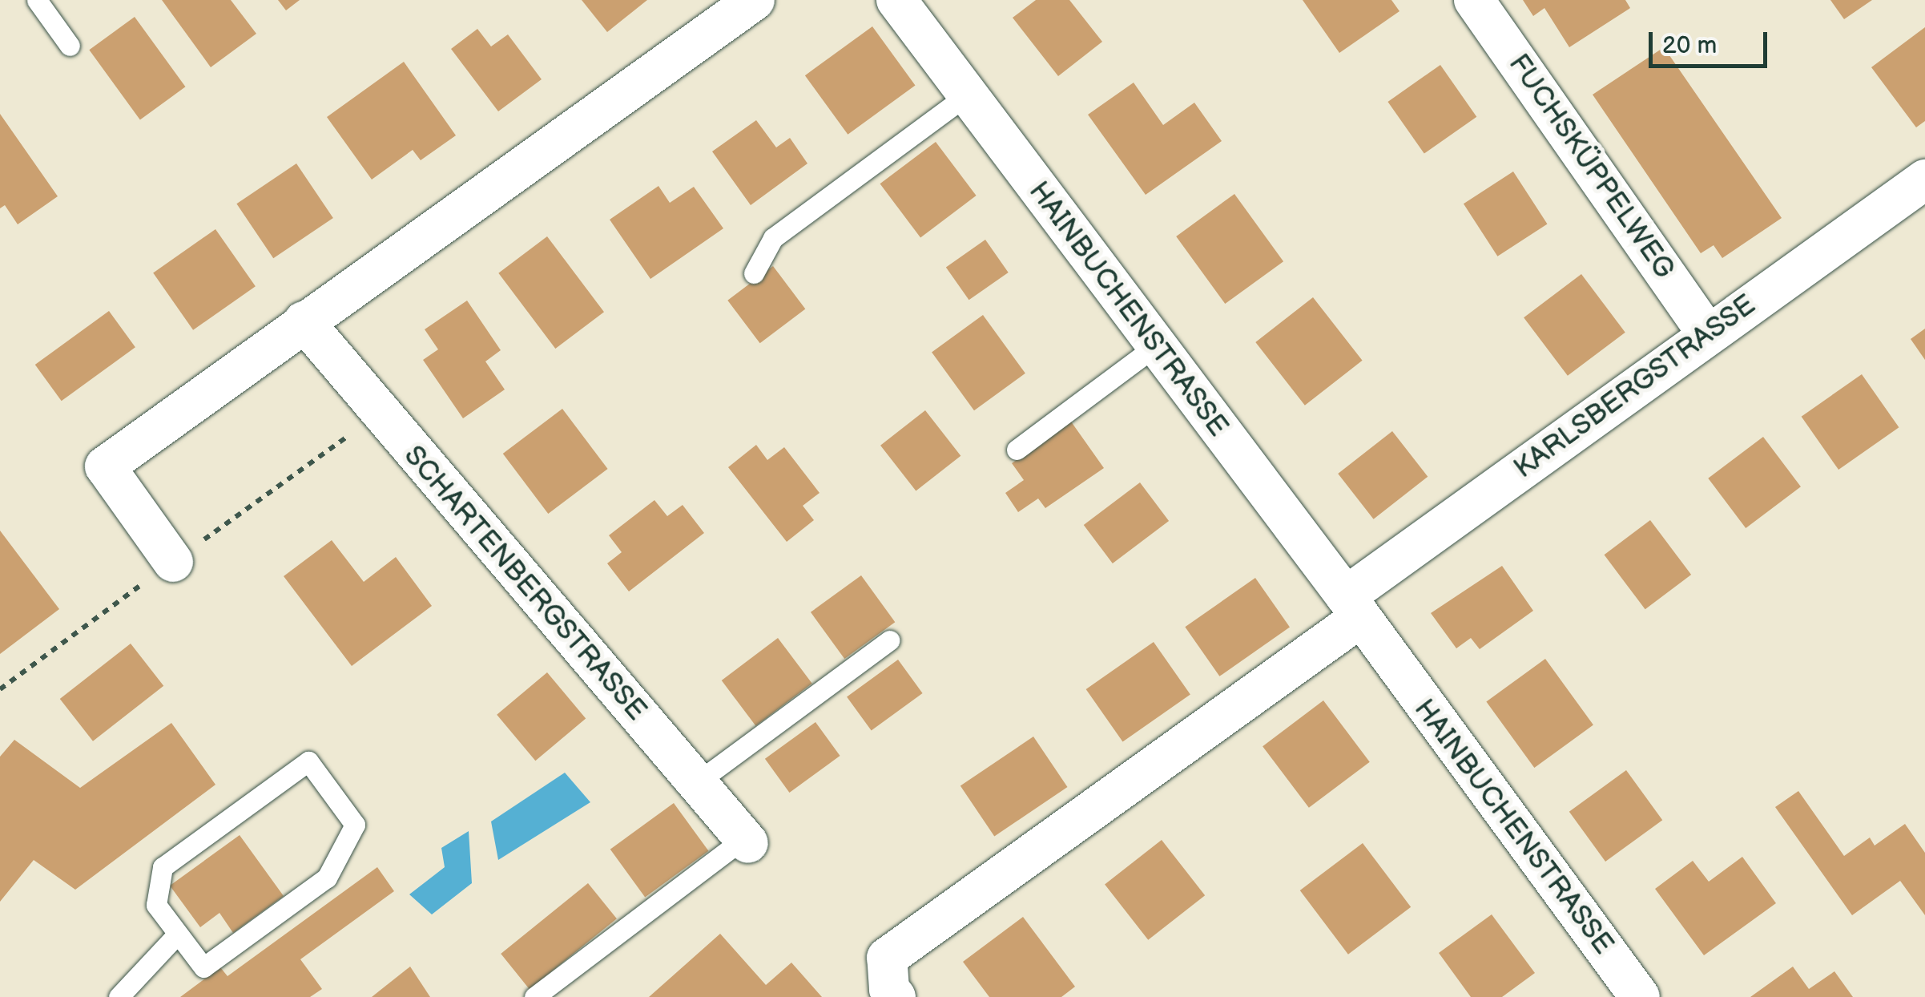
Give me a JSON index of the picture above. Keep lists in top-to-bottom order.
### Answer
{
  "streets": {
    "street": [
      "FUCHSKÜPPELWEG",
      "HAINBUCHENSTRASSE",
      "KARLSBERGSTRASSE",
      "SCHARTENBERGSTRASSE"
    ]
  },
  "crossings": [
    ["FUCHSKÜPPELWEG", "KARLSBERGSTRASSE"],
    ["HAINBUCHENSTRASSE", "KARLSBERGSTRASSE"]
  ],
  "scale_bar": "20 m"
}
